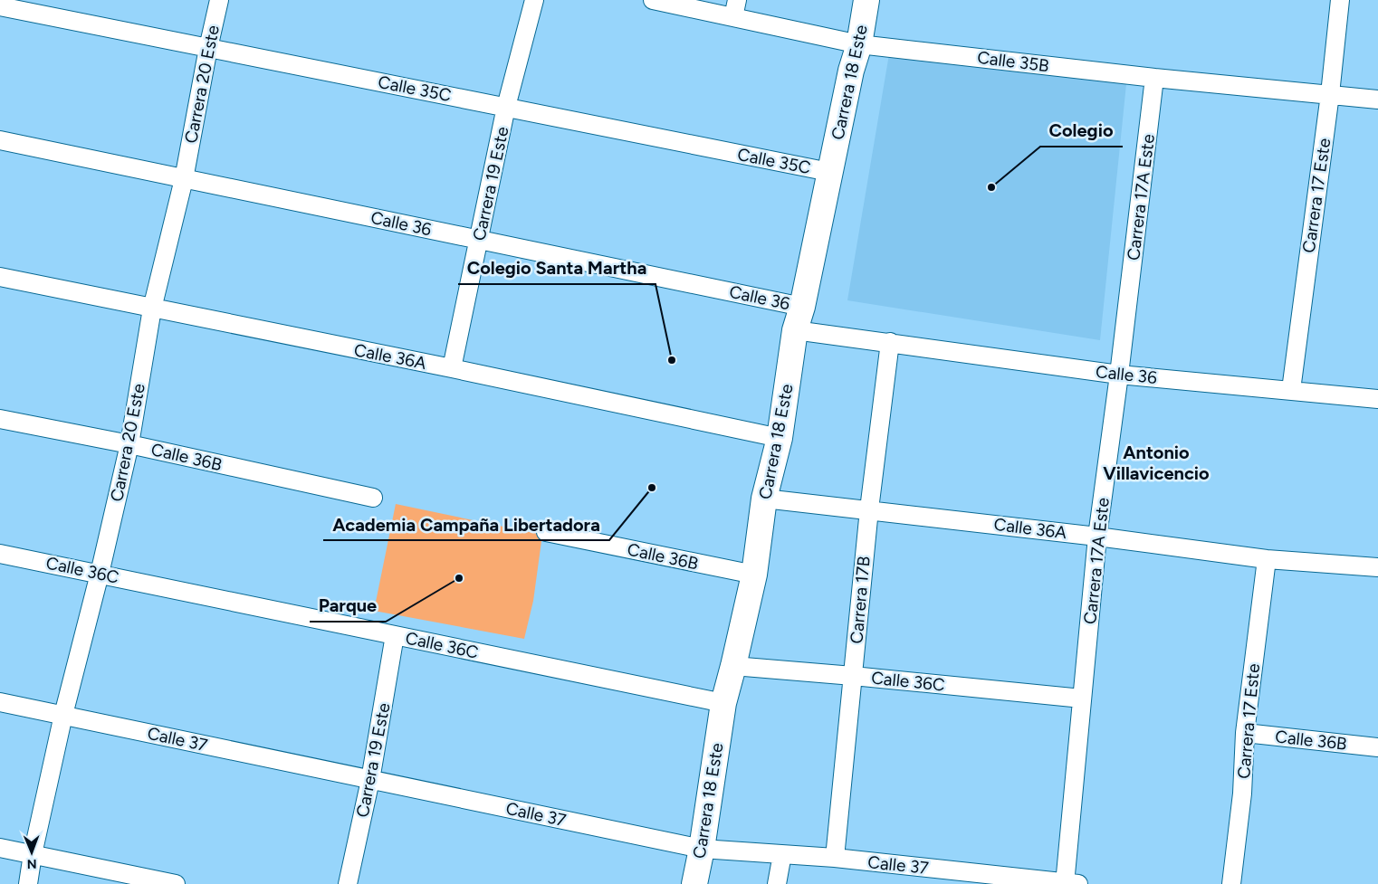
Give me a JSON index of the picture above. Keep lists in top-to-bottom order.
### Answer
{
  "streets": {
    "street": [
      "Calle 35B",
      "Carrera 18 Este",
      "Carrera 20 Este",
      "Calle 35C",
      "Carrera 19 Este",
      "Carrera 17 Este",
      "Carrera 17A Este",
      "Calle 36",
      "Calle 36A",
      "Calle 36B",
      "Calle 36C",
      "Carrera 17B",
      "Calle 37"
    ]
  },
  "crossings": [
    ["Calle 35B", "Carrera 18 Este"],
    ["Calle 35B", "Carrera 17 Este"],
    ["Calle 35B", "Carrera 17A Este"],
    ["Carrera 18 Este", "Calle 35C"],
    ["Carrera 18 Este", "Calle 36"],
    ["Carrera 18 Este", "Calle 36A"],
    ["Carrera 18 Este", "Calle 36B"],
    ["Carrera 18 Este", "Calle 36C"],
    ["Carrera 18 Este", "Calle 37"],
    ["Carrera 20 Este", "Calle 35C"],
    ["Carrera 20 Este", "Calle 36"],
    ["Carrera 20 Este", "Calle 36A"],
    ["Carrera 20 Este", "Calle 36B"],
    ["Carrera 20 Este", "Calle 36C"],
    ["Carrera 20 Este", "Calle 37"],
    ["Calle 35C", "Carrera 19 Este"],
    ["Carrera 19 Este", "Calle 36"],
    ["Carrera 19 Este", "Calle 36A"],
    ["Carrera 19 Este", "Calle 36C"],
    ["Carrera 19 Este", "Calle 37"],
    ["Carrera 17 Este", "Calle 36"],
    ["Carrera 17 Este", "Calle 36A"],
    ["Carrera 17 Este", "Calle 36B"],
    ["Carrera 17A Este", "Calle 36"],
    ["Carrera 17A Este", "Calle 36A"],
    ["Carrera 17A Este", "Calle 36C"],
    ["Carrera 17A Este", "Calle 37"],
    ["Calle 36", "Carrera 17B"],
    ["Calle 36A", "Carrera 17B"],
    ["Calle 36C", "Carrera 17B"],
    ["Carrera 17B", "Calle 37"]
  ],
  "districts": ["Antonio Villavicencio"],
  "places": [
    "Colegio",
    "Colegio Santa Martha",
    "Academia Campaña Libertadora",
    "Parque"
  ],
  "north": "bottom"
}
